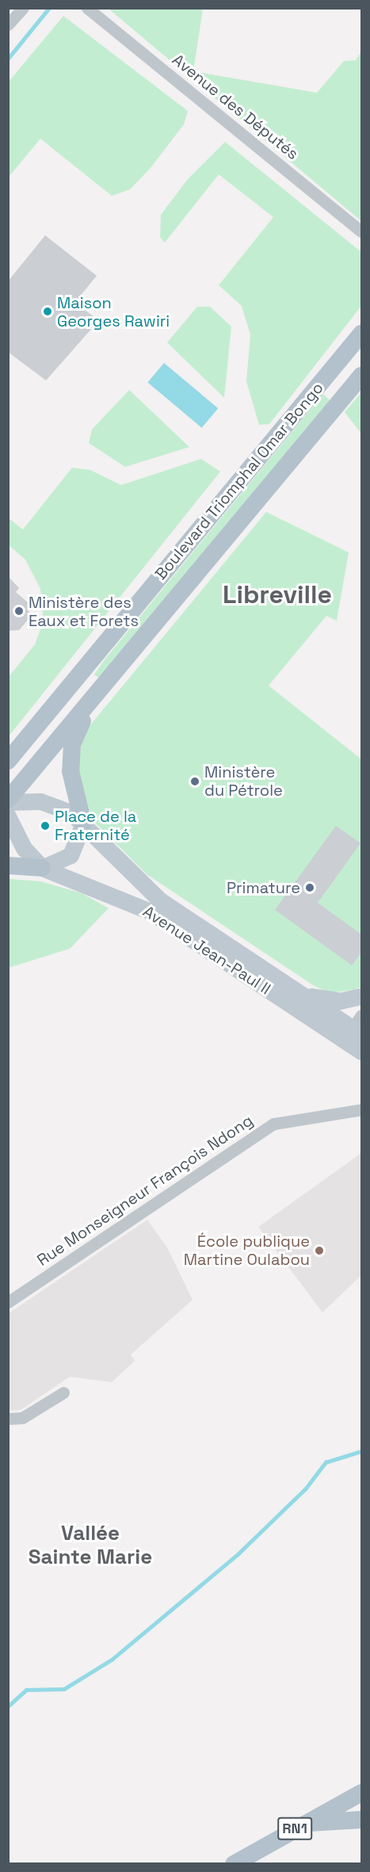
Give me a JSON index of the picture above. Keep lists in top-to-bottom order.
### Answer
{
  "streets": {
    "main road": ["Boulevard Triomphal Omar Bongo", "Avenue Jean-Paul II", "RN1"],
    "street": ["Avenue des Députés", "Rue Monseigneur François Ndong"]
  },
  "crossings": [
    ["Boulevard Triomphal Omar Bongo", "Avenue Jean-Paul II"]
  ],
  "districts": ["Libreville", "Vallée Sainte Marie"],
  "places": [
    "Maison Georges Rawiri",
    "Ministère des Eaux et Forets",
    "Ministère du Pétrole",
    "Place de la Fraternité",
    "Primature",
    "École publique Martine Oulabou"
  ]
}
